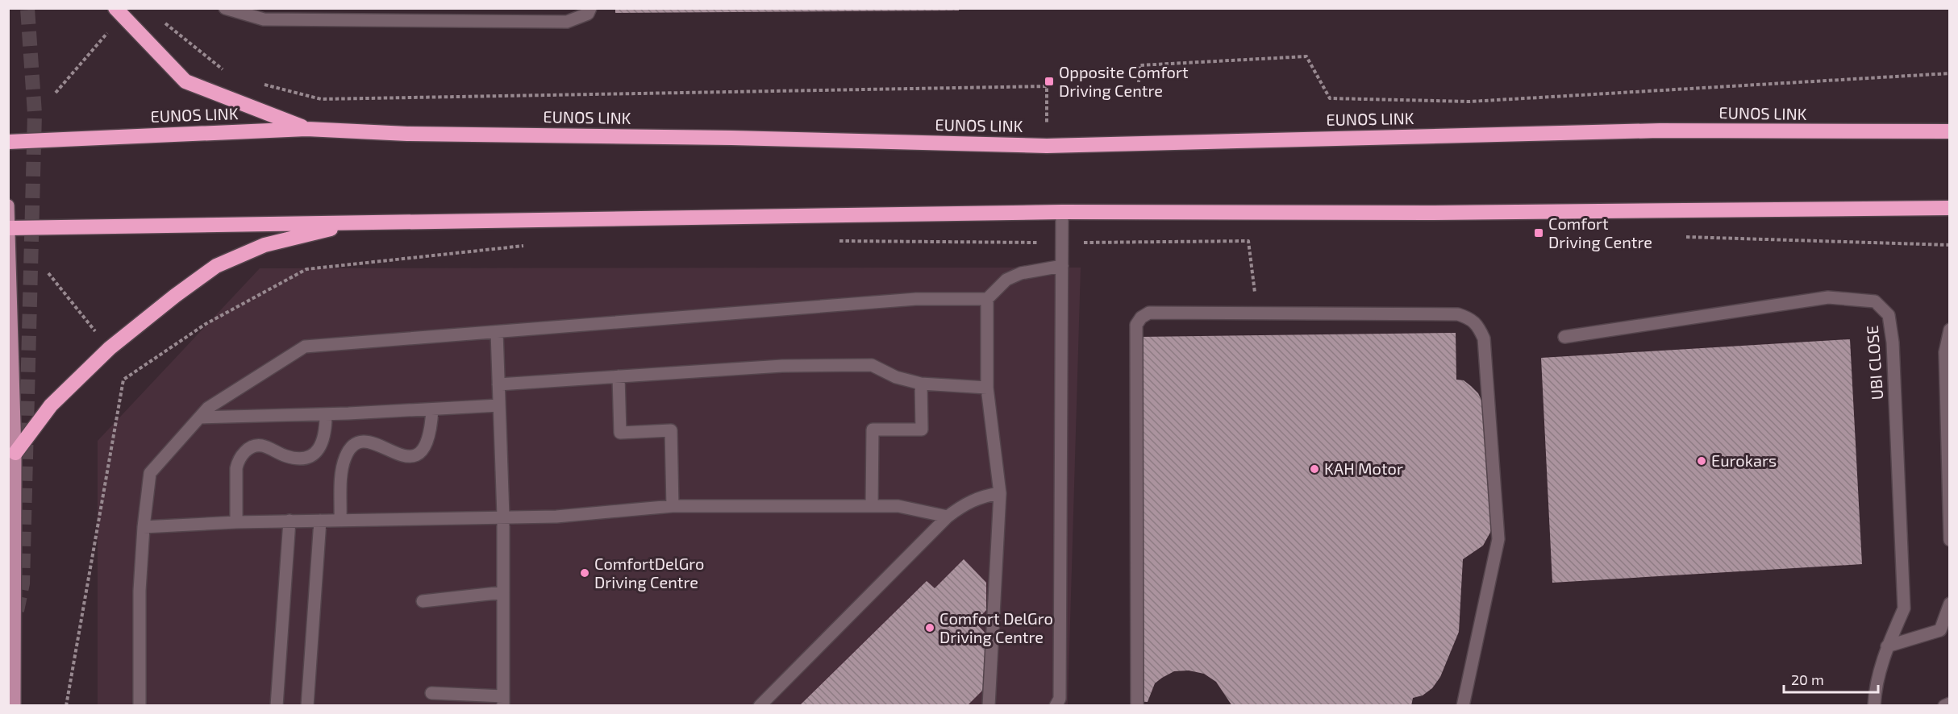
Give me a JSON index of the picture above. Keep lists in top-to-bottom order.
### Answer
{
  "streets": {
    "highway": ["EUNOS LINK"],
    "lane": ["UBI CLOSE"]
  },
  "places": {
    "transit": ["Opposite Comfort Driving Centre", "Comfort Driving Centre"],
    "other": [
      "Eurokars",
      "KAH Motor",
      "ComfortDelGro Driving Centre",
      "Comfort DelGro Driving Centre"
    ]
  },
  "scale_bar": "20 m"
}
